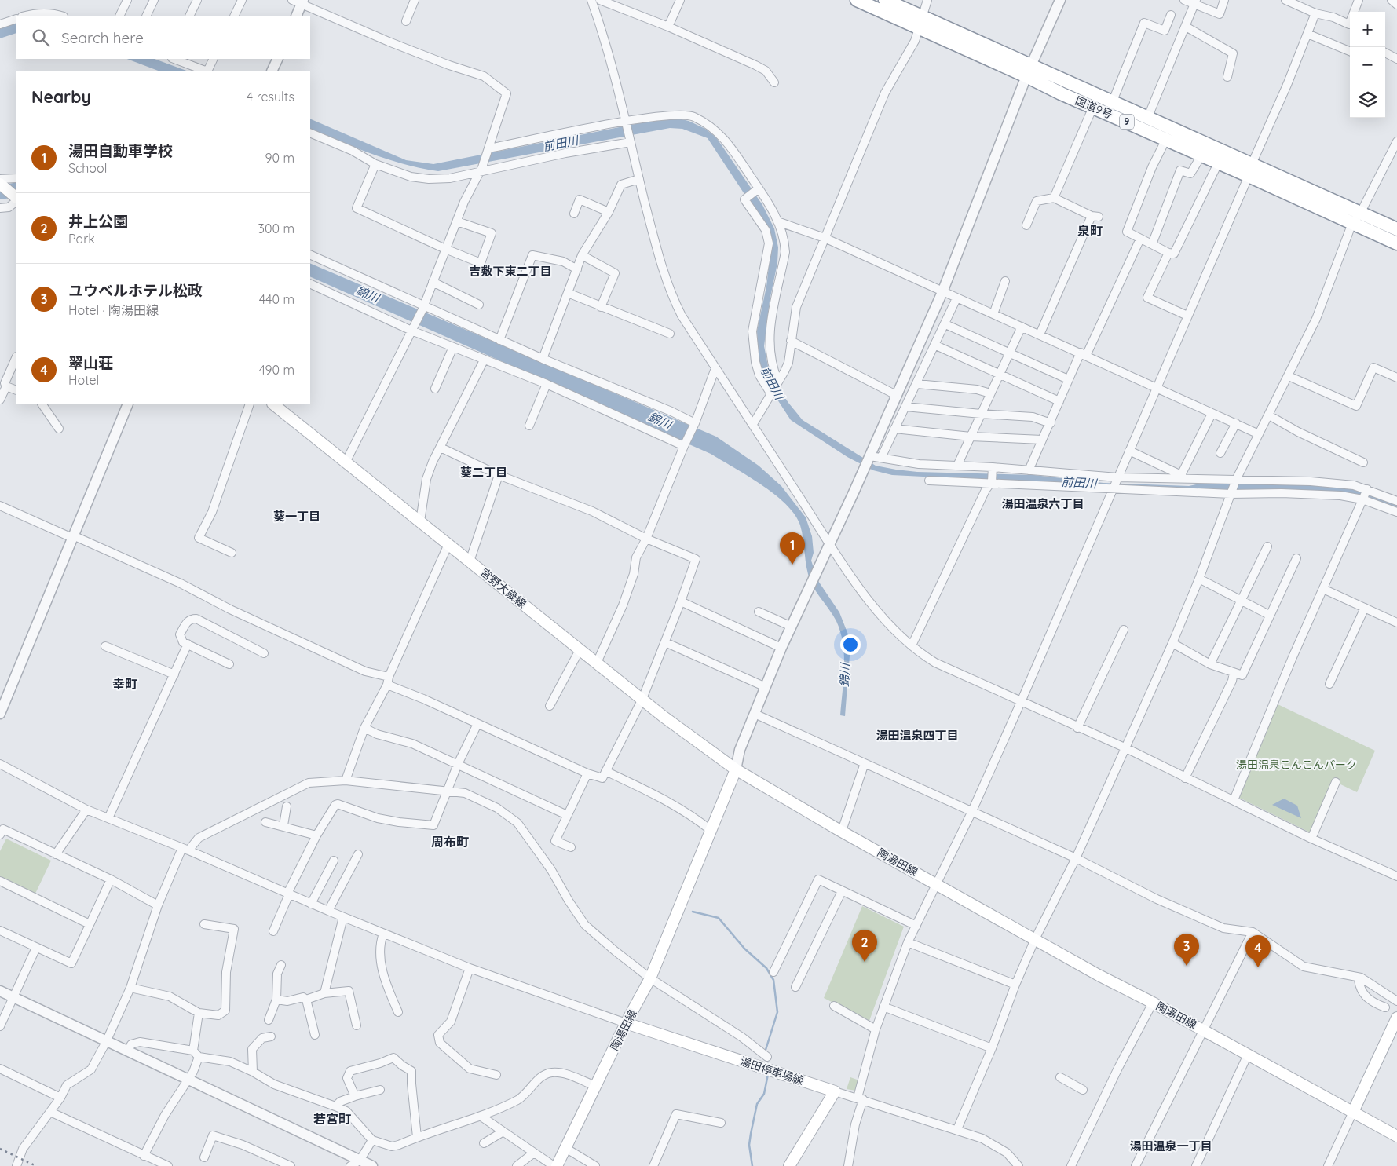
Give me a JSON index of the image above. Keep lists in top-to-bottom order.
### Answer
{
  "streets": {
    "highway": ["国道9号", "9"],
    "main road": ["宮野大歳線", "陶湯田線", "湯田停車場線"]
  },
  "crossings": [
    ["宮野大歳線", "陶湯田線"],
    ["陶湯田線", "湯田停車場線"]
  ],
  "districts": [
    "泉町",
    "吉敷下東二丁目",
    "葵二丁目",
    "湯田温泉六丁目",
    "葵一丁目",
    "幸町",
    "湯田温泉四丁目",
    "周布町",
    "若宮町",
    "湯田温泉一丁目"
  ],
  "water": ["前田川", "錦川"],
  "parks": ["湯田温泉こんこんパーク"],
  "page": {
    "map_buttons": ["+", "−"],
    "search": "Search here",
    "heading": ["Nearby", "4 results"],
    "list": [
      {
        "mark": "1",
        "name": "湯田自動車学校",
        "note": "School",
        "value": "90 m"
      },
      {
        "mark": "2",
        "name": "井上公園",
        "note": "Park",
        "value": "300 m"
      },
      {
        "mark": "3",
        "name": "ユウベルホテル松政",
        "note": "Hotel · 陶湯田線",
        "value": "440 m"
      },
      {
        "mark": "4",
        "name": "翠山荘",
        "note": "Hotel",
        "value": "490 m"
      }
    ],
    "pins": [
      "1",
      "2",
      "3",
      "4"
    ]
  }
}
